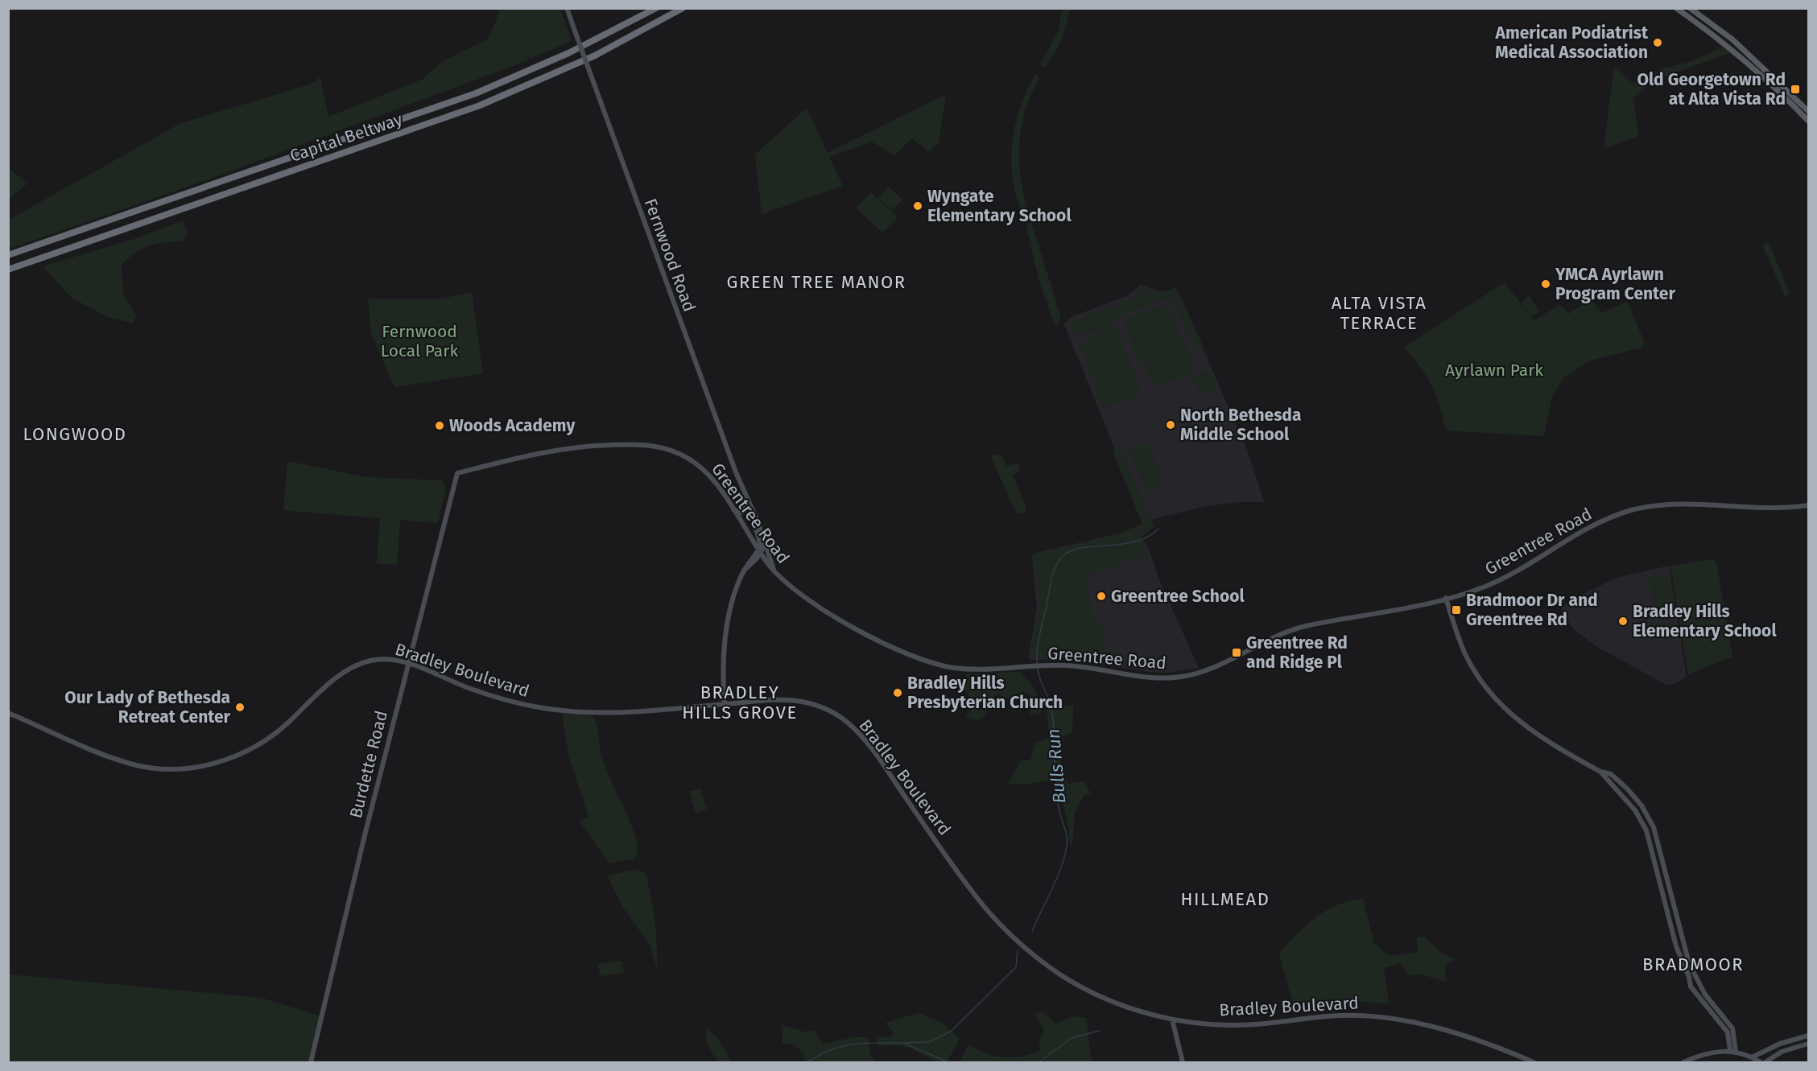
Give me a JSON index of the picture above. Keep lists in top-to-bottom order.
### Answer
{
  "streets": {
    "highway": ["Capital Beltway"],
    "street": [
      "Fernwood Road",
      "Greentree Road",
      "Bradley Boulevard",
      "Burdette Road"
    ]
  },
  "crossings": [
    ["Fernwood Road", "Greentree Road"],
    ["Greentree Road", "Burdette Road"],
    ["Bradley Boulevard", "Burdette Road"]
  ],
  "districts": [
    "GREEN TREE MANOR",
    "ALTA VISTA TERRACE",
    "LONGWOOD",
    "BRADLEY HILLS GROVE",
    "HILLMEAD",
    "BRADMOOR"
  ],
  "water": ["Bulls Run"],
  "parks": ["Fernwood Local Park", "Ayrlawn Park"],
  "places": {
    "other": [
      "American Podiatrist Medical Association",
      "Wyngate Elementary School",
      "YMCA Ayrlawn Program Center",
      "North Bethesda Middle School",
      "Woods Academy",
      "Greentree School",
      "Bradley Hills Elementary School",
      "Bradley Hills Presbyterian Church",
      "Our Lady of Bethesda Retreat Center"
    ],
    "transit": ["Old Georgetown Rd at Alta Vista Rd", "Bradmoor Dr and Greentree Rd", "Greentree Rd and Ridge Pl"]
  }
}
